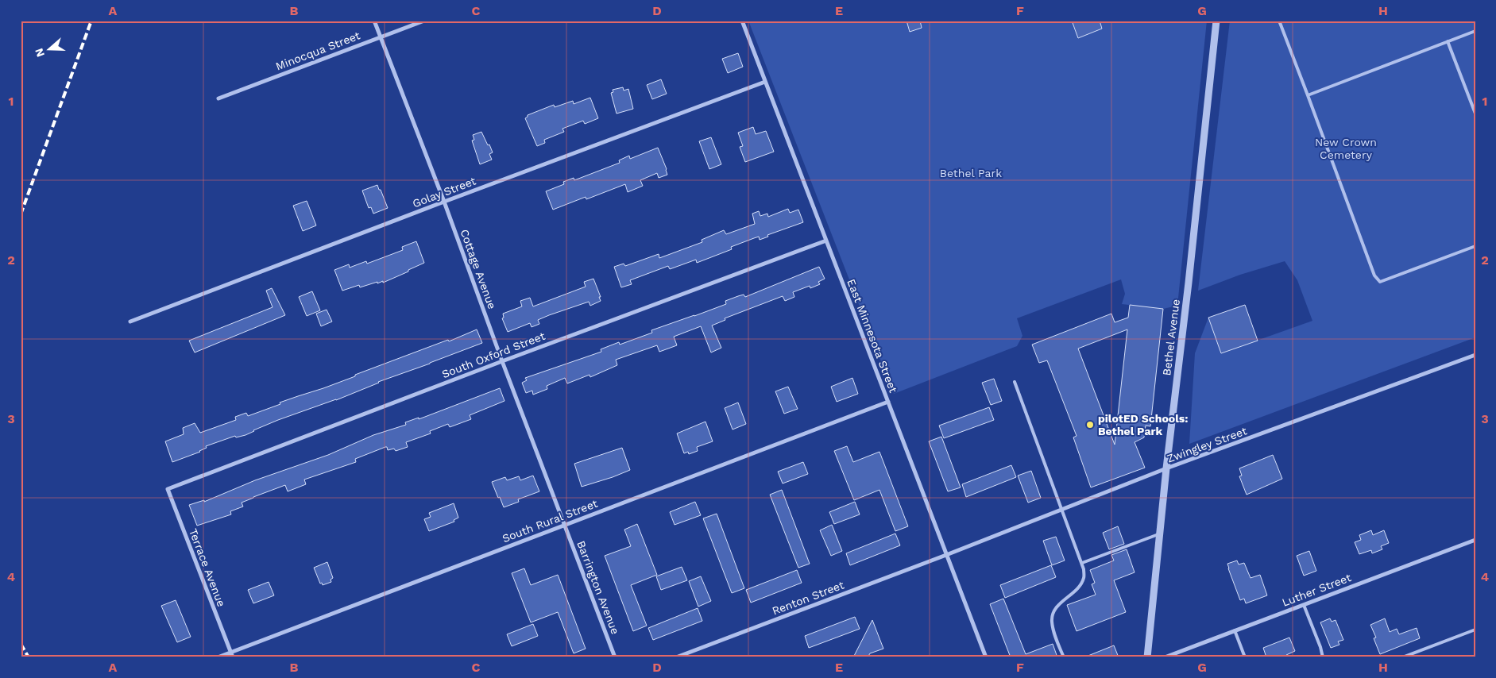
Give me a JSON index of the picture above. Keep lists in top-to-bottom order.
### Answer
{
  "streets": {
    "street": [
      "Minocqua Street",
      "Golay Street",
      "Cottage Avenue",
      "East Minnesota Street",
      "Bethel Avenue",
      "South Oxford Street",
      "Zwingley Street",
      "South Rural Street",
      "Terrace Avenue",
      "Barrington Avenue",
      "Luther Street",
      "Renton Street"
    ]
  },
  "crossings": [
    ["Minocqua Street", "Cottage Avenue"],
    ["Golay Street", "Cottage Avenue"],
    ["Golay Street", "East Minnesota Street"],
    ["Cottage Avenue", "South Oxford Street"],
    ["Cottage Avenue", "South Rural Street"],
    ["Cottage Avenue", "Barrington Avenue"],
    ["East Minnesota Street", "South Oxford Street"],
    ["East Minnesota Street", "Zwingley Street"],
    ["East Minnesota Street", "South Rural Street"],
    ["East Minnesota Street", "Renton Street"],
    ["Bethel Avenue", "Zwingley Street"],
    ["South Oxford Street", "Terrace Avenue"],
    ["Zwingley Street", "Renton Street"],
    ["South Rural Street", "Terrace Avenue"],
    ["South Rural Street", "Barrington Avenue"]
  ],
  "parks": ["New Crown Cemetery", "Bethel Park"],
  "places": ["pilotED Schools: Bethel Park"],
  "north": "left",
  "grid": {
    "columns": [
      "A",
      "B",
      "C",
      "D",
      "E",
      "F",
      "G",
      "H"
    ],
    "rows": [
      "1",
      "2",
      "3",
      "4"
    ]
  }
}
